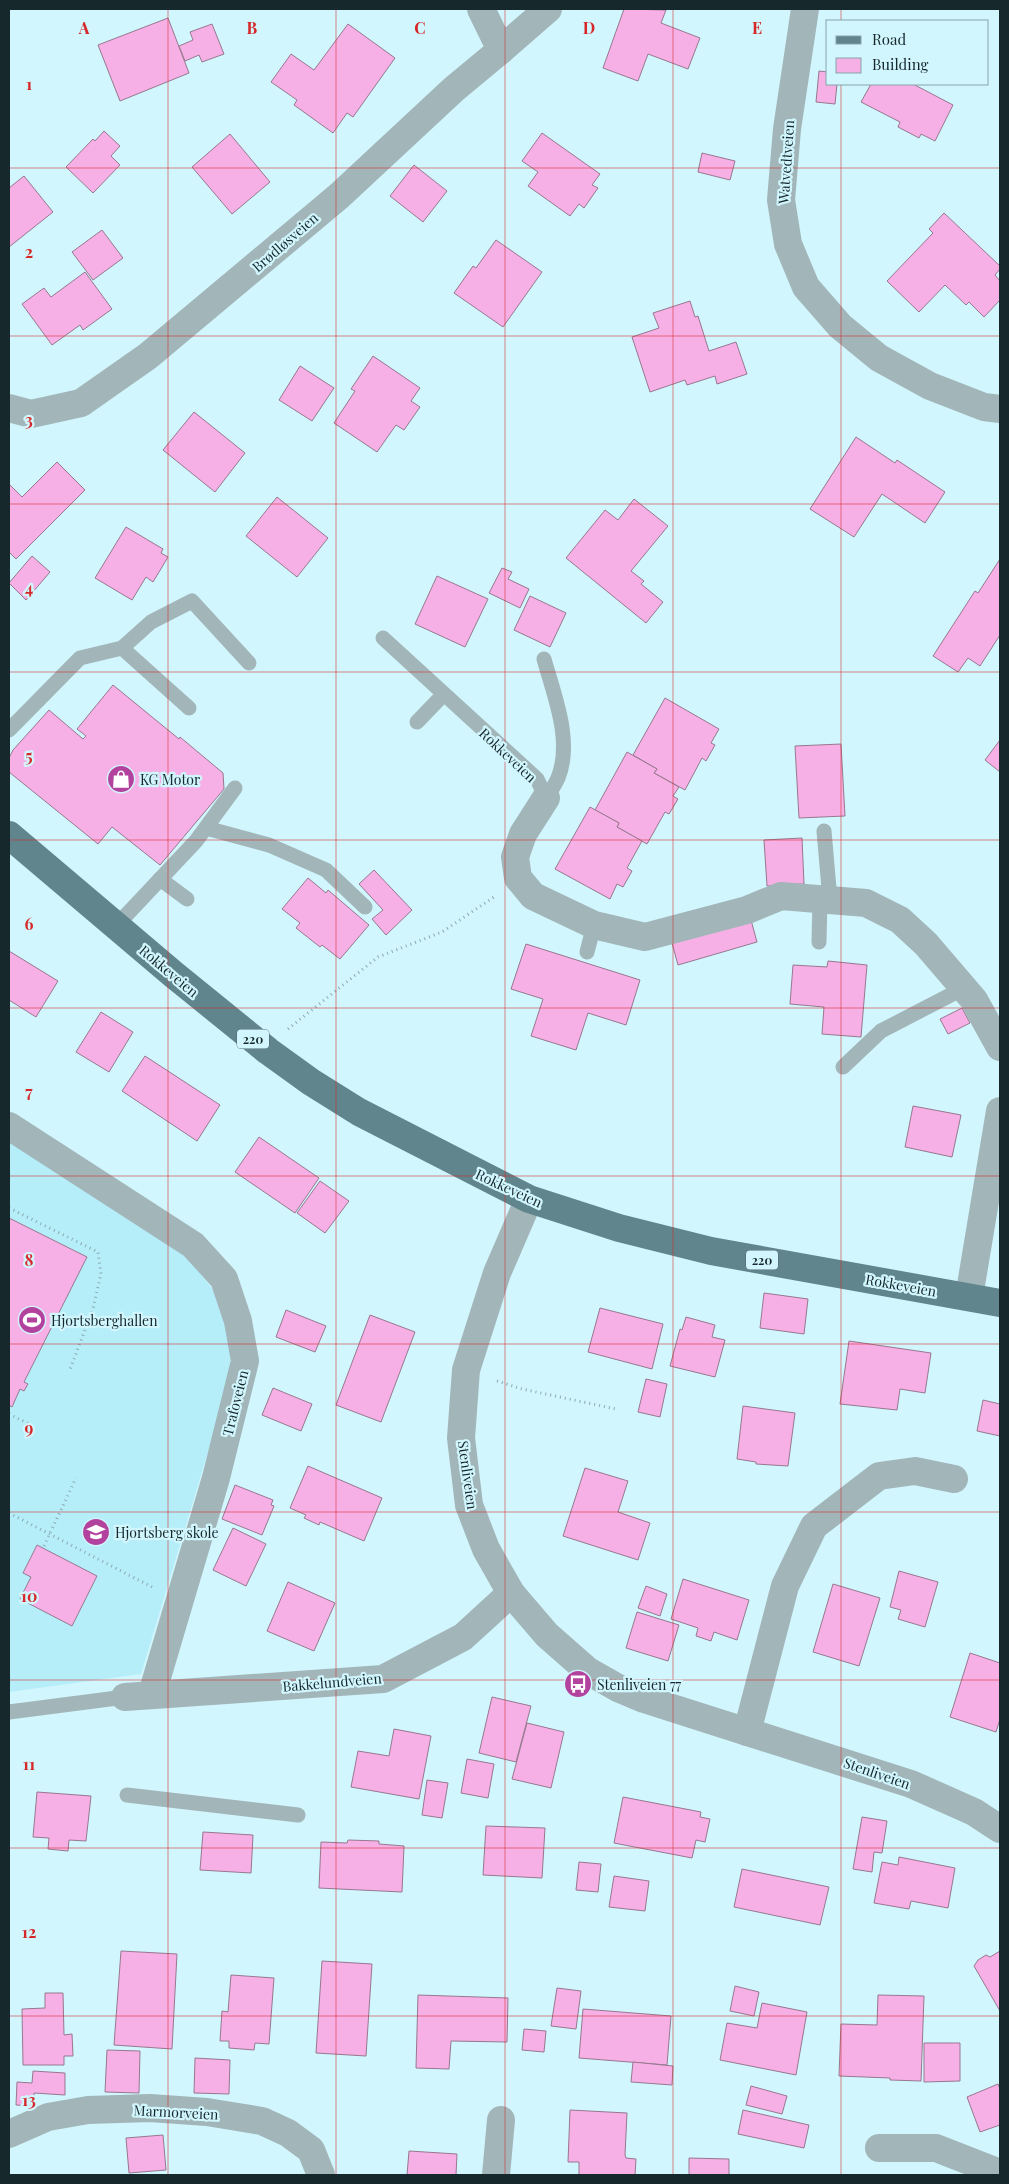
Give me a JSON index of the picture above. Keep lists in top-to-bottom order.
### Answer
{
  "streets": {
    "main road": ["Rokkeveien", "220"],
    "street": [
      "Watvedtveien",
      "Brødløsveien",
      "Trafoveien",
      "Stenliveien",
      "Bakkelundveien",
      "Marmorveien"
    ]
  },
  "crossings": [
    ["Rokkeveien", "Stenliveien"],
    ["Trafoveien", "Bakkelundveien"],
    ["Stenliveien", "Bakkelundveien"]
  ],
  "places": {
    "shop": ["KG Motor"],
    "sports": ["Hjortsberghallen"],
    "school or university": ["Hjortsberg skole"],
    "bus stop": ["Stenliveien 77"]
  },
  "legend": ["Road", "Building"],
  "grid": {
    "columns": [
      "A",
      "B",
      "C",
      "D",
      "E"
    ],
    "rows": [
      "1",
      "2",
      "3",
      "4",
      "5",
      "6",
      "7",
      "8",
      "9",
      "10",
      "11",
      "12",
      "13"
    ]
  }
}
